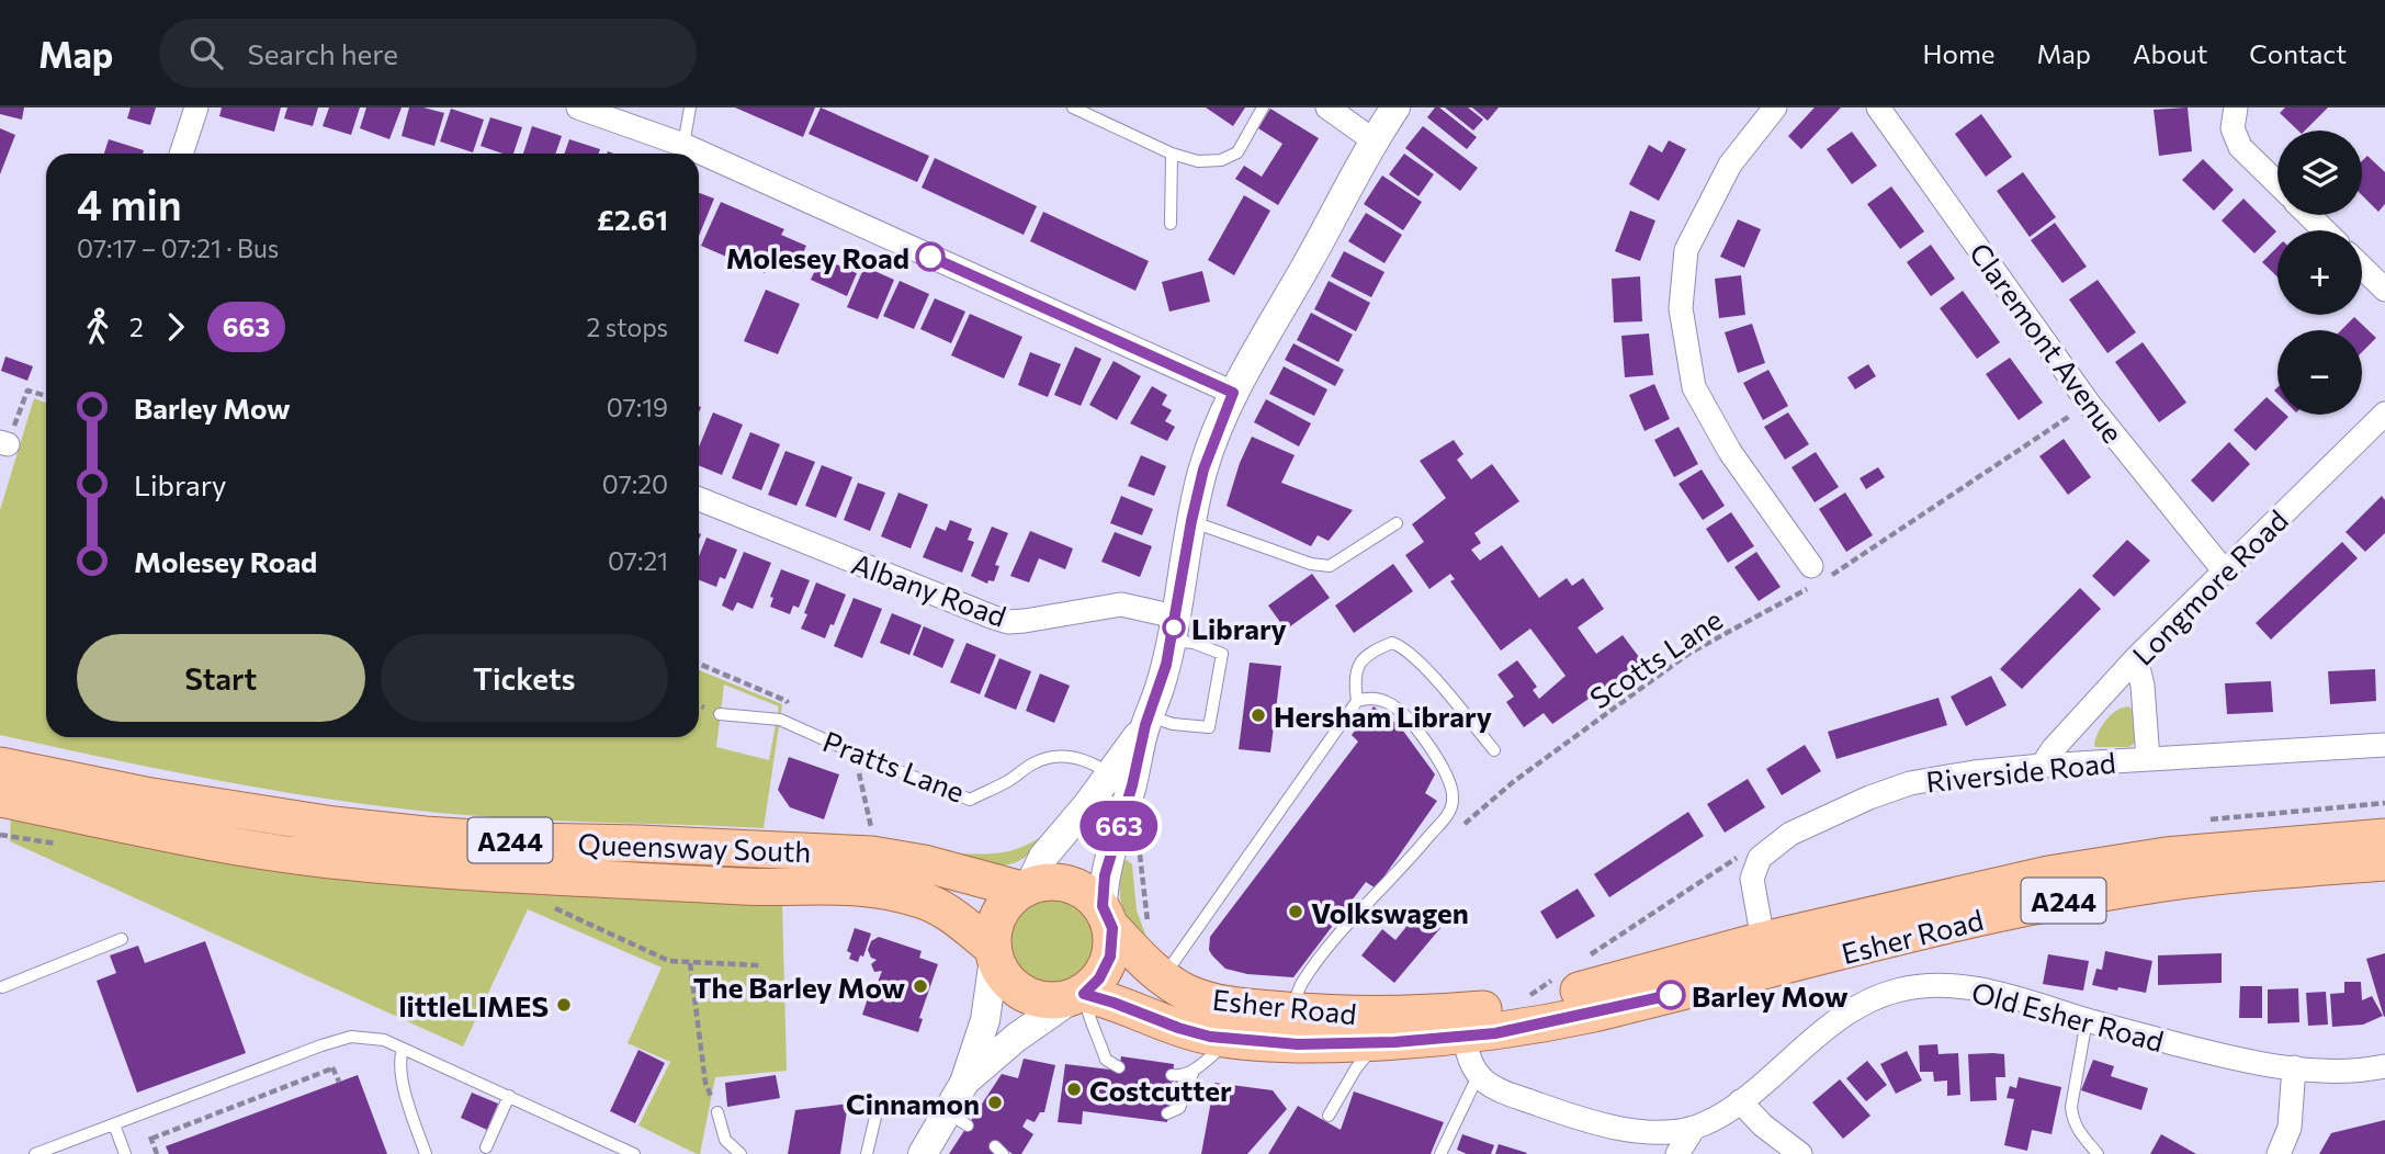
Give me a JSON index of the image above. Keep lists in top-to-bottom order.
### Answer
{
  "streets": {
    "main road": ["A244", "Queensway South", "Esher Road"],
    "street": [
      "Claremont Avenue",
      "Longmore Road",
      "Albany Road",
      "Riverside Road",
      "Old Esher Road"
    ],
    "lane": ["Pratts Lane"],
    "path": ["Scotts Lane"]
  },
  "crossings": [
    ["Claremont Avenue", "Longmore Road"],
    ["Claremont Avenue", "Scotts Lane"],
    ["Longmore Road", "Riverside Road"],
    ["Queensway South", "Esher Road"]
  ],
  "places": [
    "Molesey Road",
    "Library",
    "Hersham Library",
    "Volkswagen",
    "The Barley Mow",
    "Barley Mow",
    "littleLIMES",
    "Costcutter",
    "Cinnamon"
  ],
  "lines": ["bus line 663"],
  "page": {
    "header": "Map",
    "search": "Search here",
    "nav": [
      "Home",
      "Map",
      "About",
      "Contact"
    ],
    "on_map": "663",
    "map_buttons": ["+", "−"],
    "heading": ["4 min", "07:17 – 07:21 · Bus", "£2.61"],
    "legs": ["2", "663", "2 stops"],
    "list": [
      {
        "name": "Barley Mow",
        "value": "07:19"
      },
      {
        "name": "Library",
        "value": "07:20"
      },
      {
        "name": "Molesey Road",
        "value": "07:21"
      }
    ],
    "buttons": ["Start", "Tickets"]
  }
}
